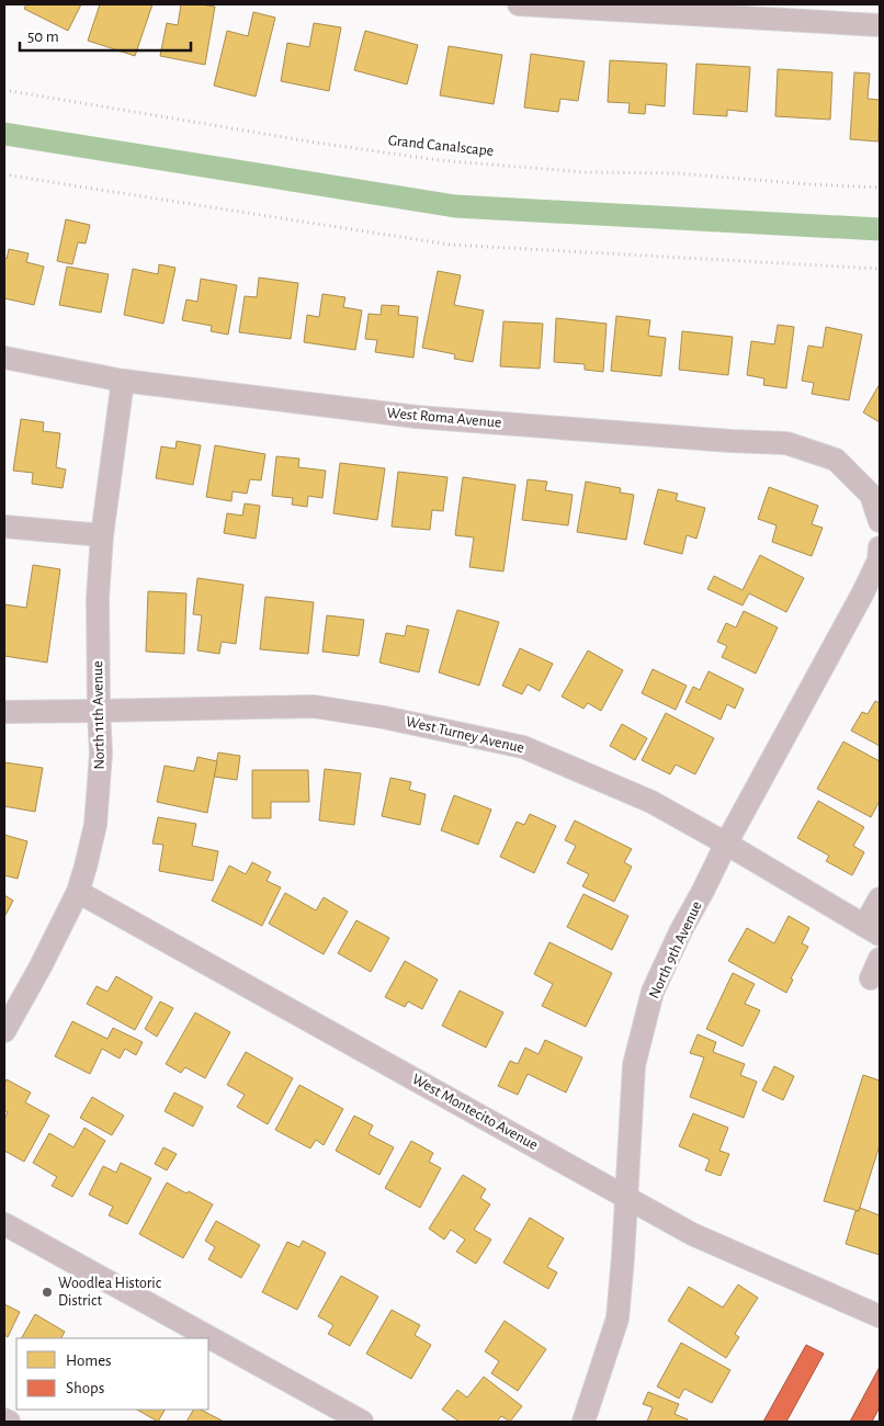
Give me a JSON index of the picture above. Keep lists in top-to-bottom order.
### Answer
{
  "streets": {
    "street": [
      "West Roma Avenue",
      "North 11th Avenue",
      "West Turney Avenue",
      "North 9th Avenue",
      "West Montecito Avenue"
    ],
    "path": ["Grand Canalscape"]
  },
  "crossings": [
    ["West Roma Avenue", "North 11th Avenue"],
    ["North 11th Avenue", "West Turney Avenue"],
    ["North 11th Avenue", "West Montecito Avenue"],
    ["West Turney Avenue", "North 9th Avenue"],
    ["North 9th Avenue", "West Montecito Avenue"]
  ],
  "places": ["Woodlea Historic District"],
  "legend": ["Homes", "Shops"],
  "scale_bar": "50 m"
}
